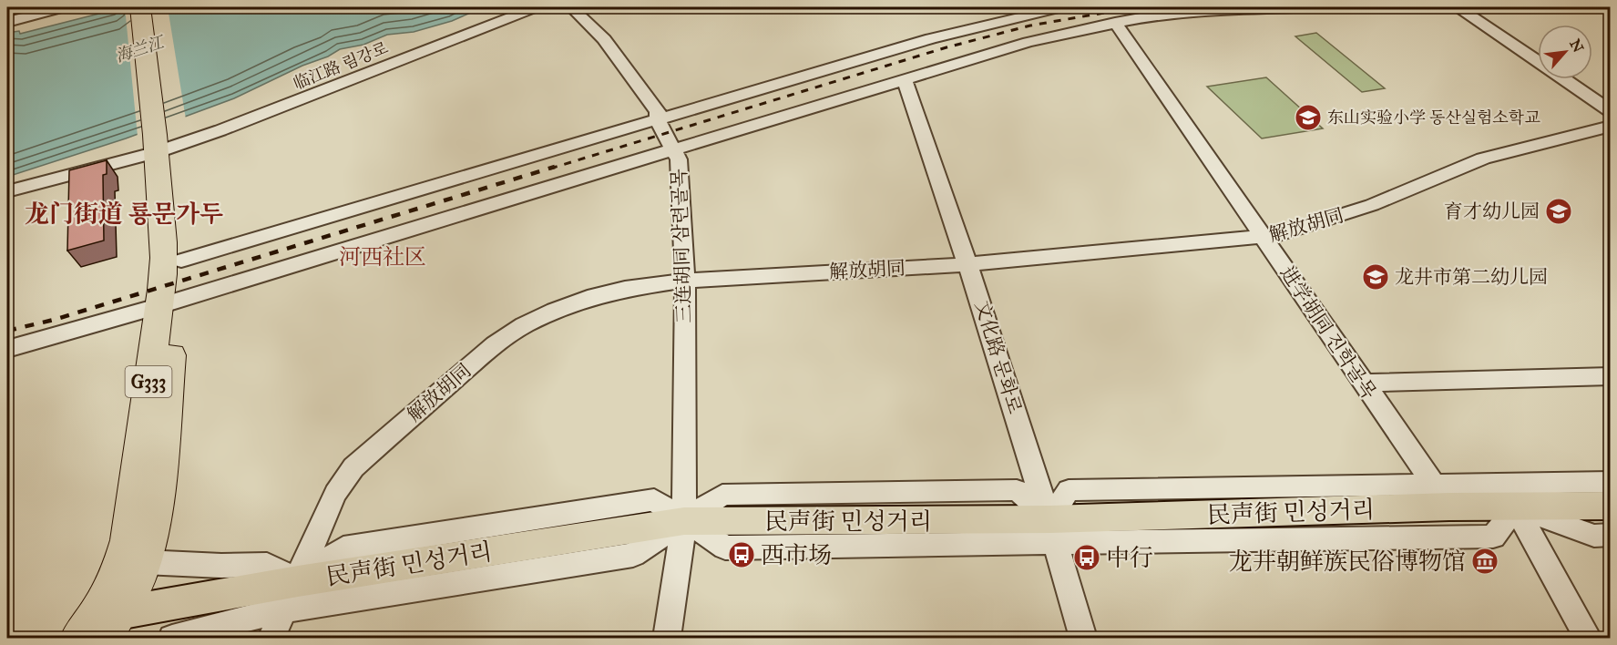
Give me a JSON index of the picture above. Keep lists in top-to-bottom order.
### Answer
{
  "streets": {
    "highway": ["G333"],
    "main road": ["民声街 민성거리"],
    "street": [
      "临江路 림강로",
      "解放胡同",
      "三连胡同 삼련골목",
      "进学胡同 진학골목",
      "文化路 문화로"
    ]
  },
  "crossings": [
    ["临江路 림강로", "G333"],
    ["解放胡同", "三连胡同 삼련골목"],
    ["解放胡同", "进学胡同 진학골목"],
    ["解放胡同", "文化路 문화로"],
    ["解放胡同", "民声街 민성거리"],
    ["三连胡同 삼련골목", "民声街 민성거리"],
    ["进学胡同 진학골목", "民声街 민성거리"],
    ["文化路 문화로", "民声街 민성거리"],
    ["G333", "民声街 민성거리"]
  ],
  "districts": ["龙门街道 룡문가두", "河西社区"],
  "water": ["海兰江"],
  "places": {
    "school or university": ["东山实验小学 동산실험소학교", "育才幼儿园", "龙井市第二幼儿园"],
    "bus stop": ["西市场", "中行"],
    "museum": ["龙井朝鲜族民俗博物馆"]
  },
  "north": "top right"
}
